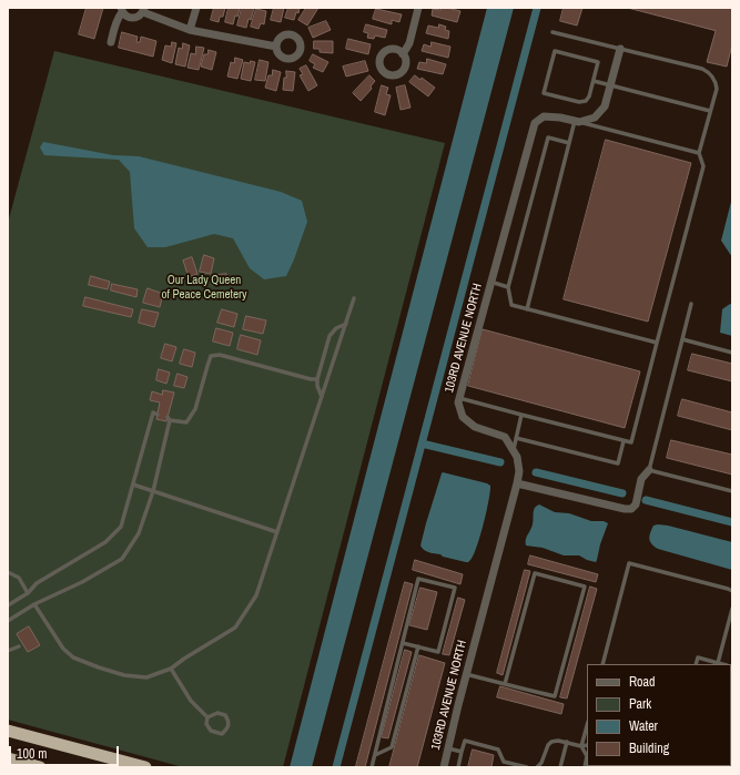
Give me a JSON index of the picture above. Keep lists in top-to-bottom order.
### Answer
{
  "streets": {
    "street": ["103RD AVENUE NORTH"]
  },
  "parks": ["Our Lady Queen of Peace Cemetery"],
  "legend": [
    "Road",
    "Park",
    "Water",
    "Building"
  ],
  "scale_bar": "100 m"
}
